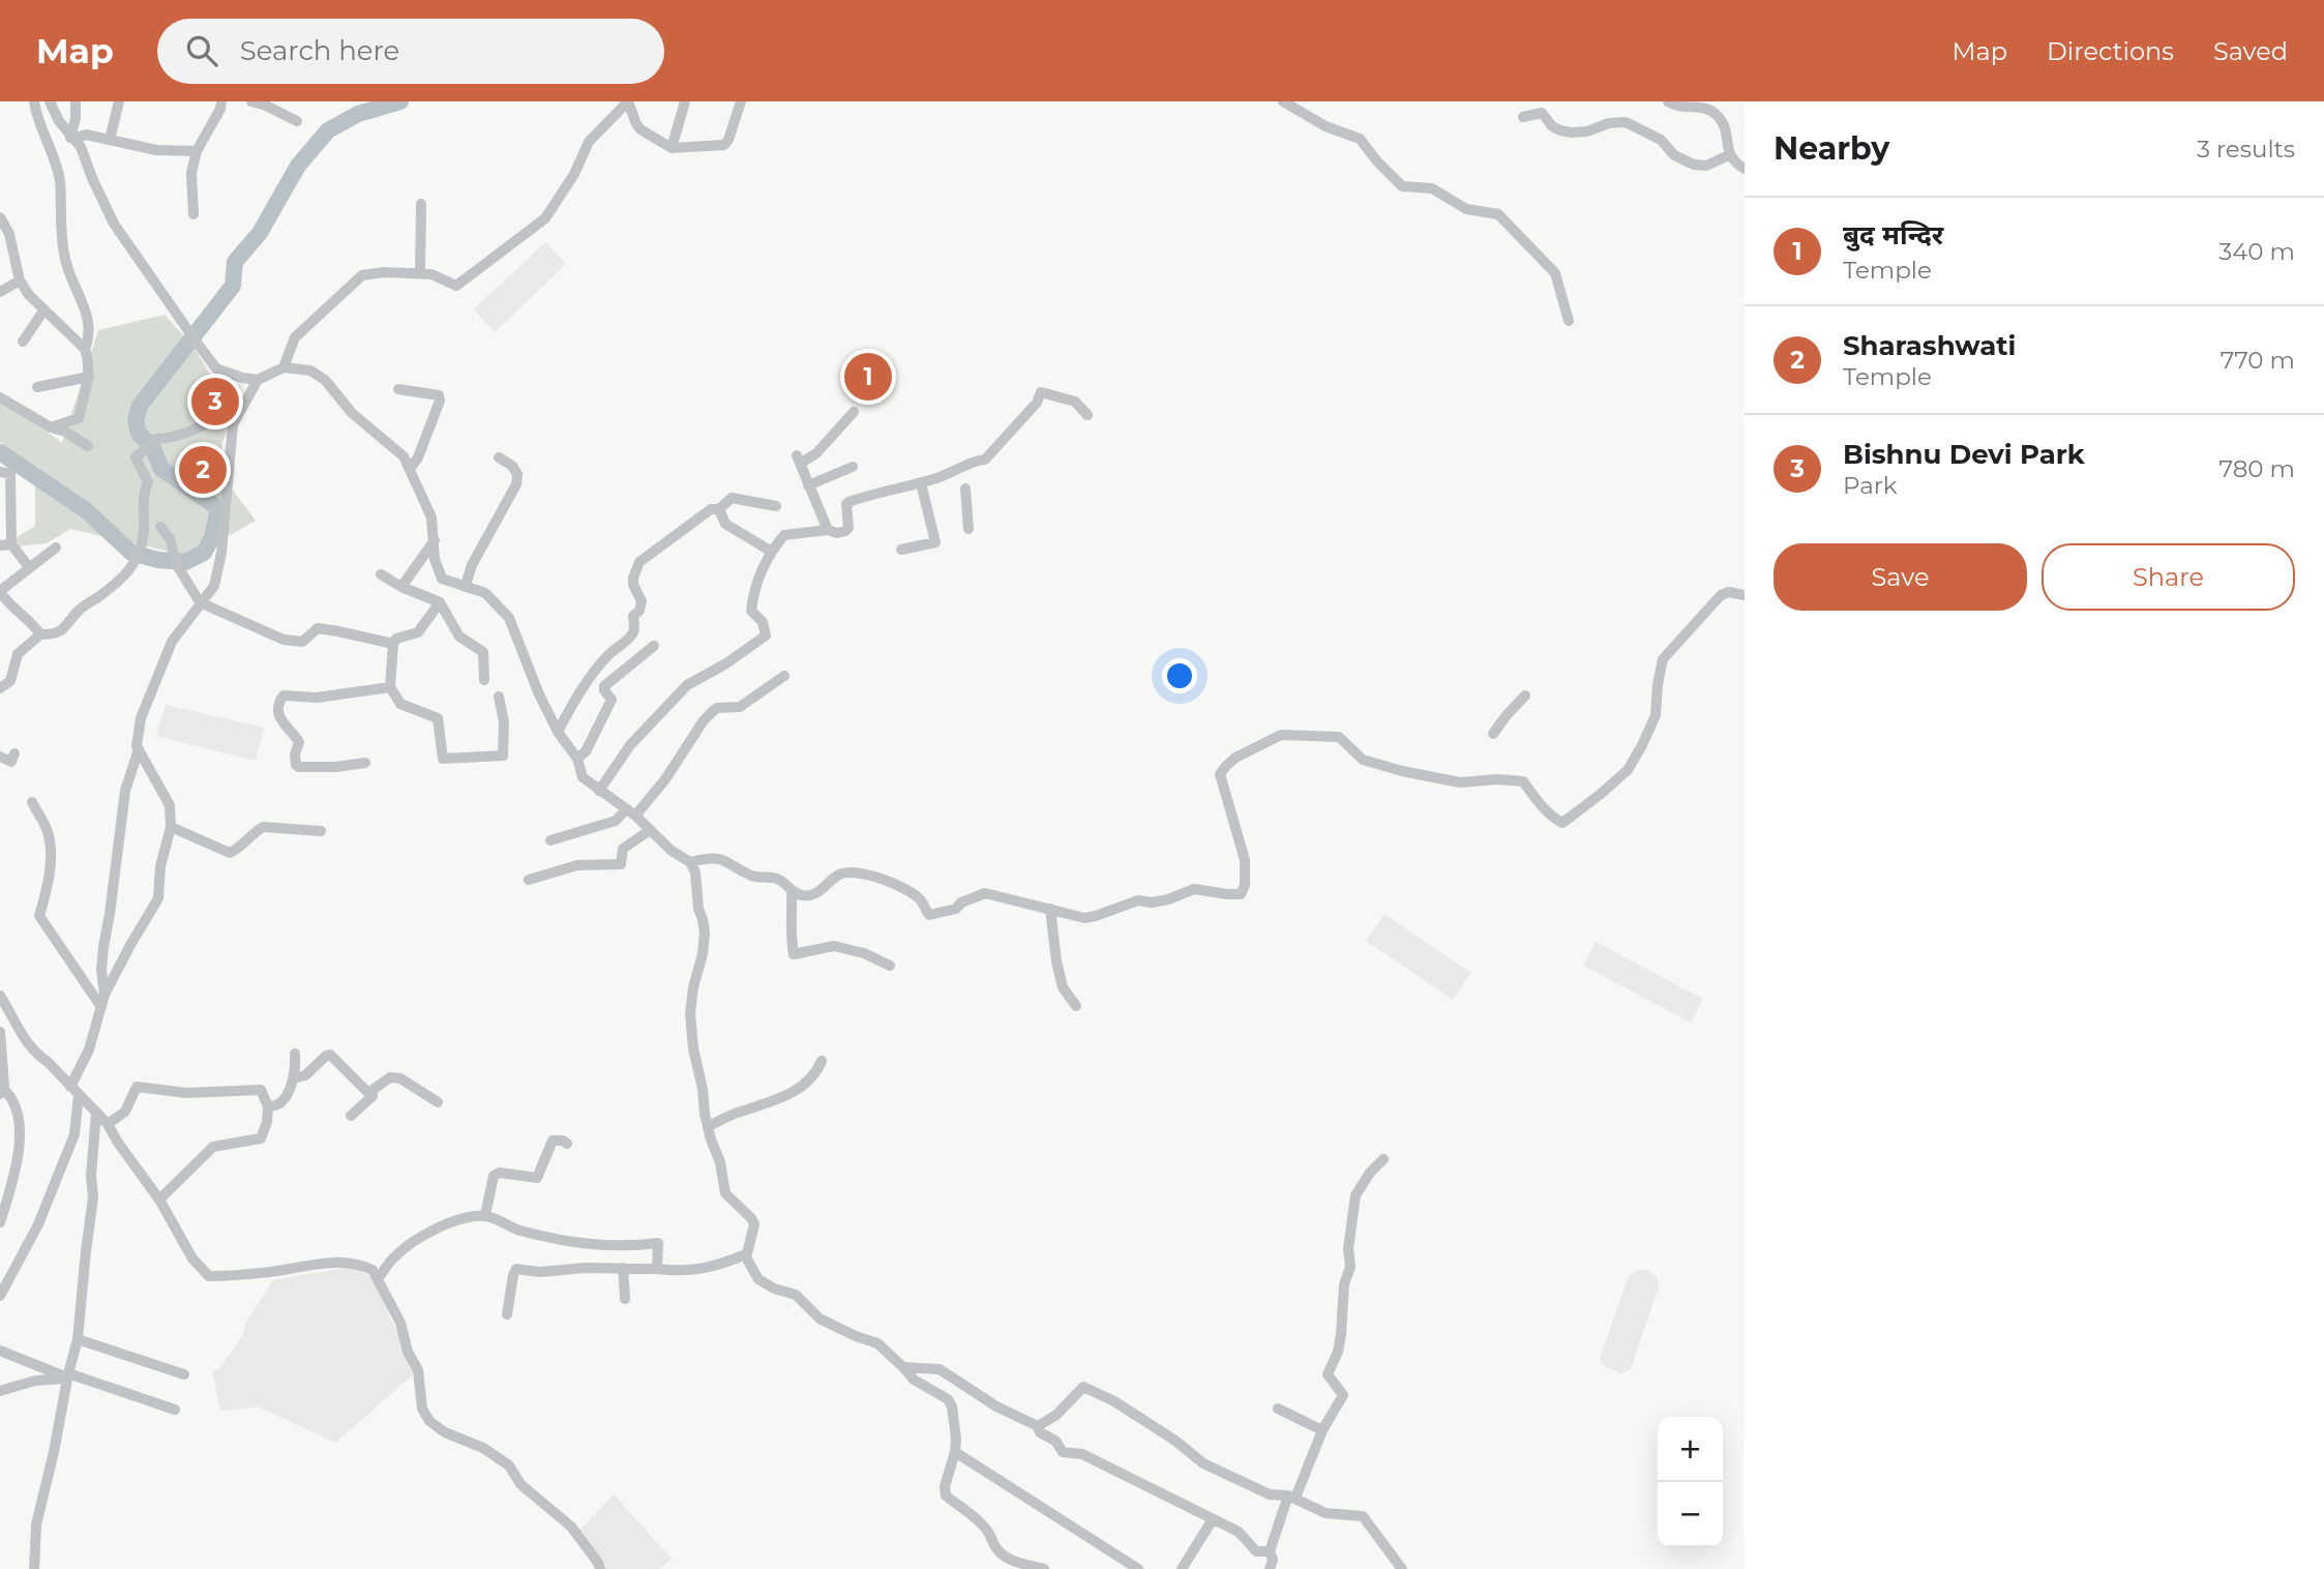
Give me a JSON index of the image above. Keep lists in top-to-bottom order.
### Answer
{
  "page": {
    "header": "Map",
    "search": "Search here",
    "nav": ["Map", "Directions", "Saved"],
    "heading": ["Nearby", "3 results"],
    "list": [
      {
        "mark": "1",
        "name": "बुद मन्दिर",
        "note": "Temple",
        "value": "340 m"
      },
      {
        "mark": "2",
        "name": "Sharashwati",
        "note": "Temple",
        "value": "770 m"
      },
      {
        "mark": "3",
        "name": "Bishnu Devi Park",
        "note": "Park",
        "value": "780 m"
      }
    ],
    "pins": ["1", "3", "2"],
    "buttons": ["Save", "Share"],
    "map_buttons": ["+", "−"]
  }
}
